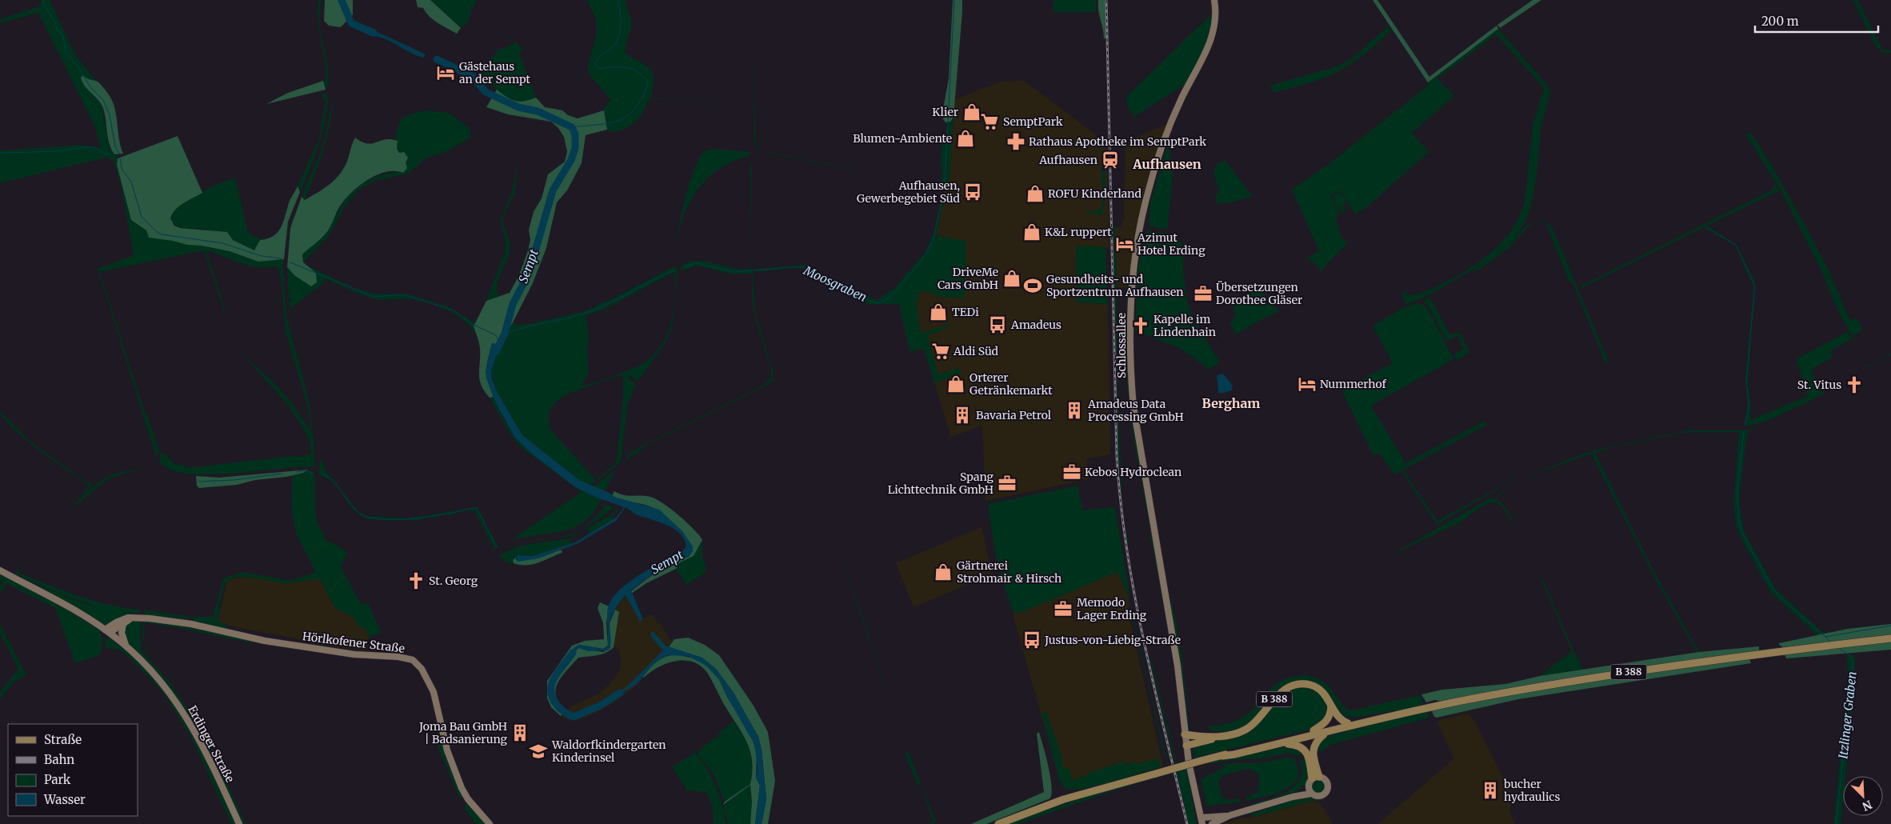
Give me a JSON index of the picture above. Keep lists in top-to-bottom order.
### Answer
{
  "streets": {
    "main road": [
      "Schlossallee",
      "Hörlkofener Straße",
      "B 388",
      "Erdinger Straße"
    ]
  },
  "crossings": [
    ["Schlossallee", "B 388"],
    ["Hörlkofener Straße", "Erdinger Straße"]
  ],
  "districts": ["Aufhausen", "Bergham"],
  "water": ["Sempt", "Moosgraben", "Itzlinger Graben"],
  "places": {
    "hotel": ["Gästehaus an der Sempt", "Azimut Hotel Erding", "Nummerhof"],
    "shop": [
      "Klier",
      "Blumen-Ambiente",
      "ROFU Kinderland",
      "K&L ruppert",
      "DriveMe Cars GmbH",
      "TEDi",
      "Orterer Getränkemarkt",
      "Gärtnerei Strohmair & Hirsch"
    ],
    "supermarket": ["SemptPark", "Aldi Süd"],
    "pharmacy": ["Rathaus Apotheke im SemptPark"],
    "station": ["Aufhausen"],
    "bus stop": ["Aufhausen, Gewerbegebiet Süd", "Amadeus", "Justus-von-Liebig-Straße"],
    "sports": ["Gesundheits- und Sportzentrum Aufhausen"],
    "office": [
      "Übersetzungen Dorothee Gläser",
      "Kebos Hydroclean",
      "Spang Lichttechnik GmbH",
      "Memodo Lager Erding"
    ],
    "church": ["Kapelle im Lindenhain", "St. Vitus", "St. Georg"],
    "building": [
      "Amadeus Data Processing GmbH",
      "Bavaria Petrol",
      "Joma Bau GmbH | Badsanierung",
      "bucher hydraulics"
    ],
    "school or university": ["Waldorfkindergarten Kinderinsel"]
  },
  "legend": [
    "Straße",
    "Bahn",
    "Park",
    "Wasser"
  ],
  "scale_bar": "200 m",
  "north": "bottom right"
}
